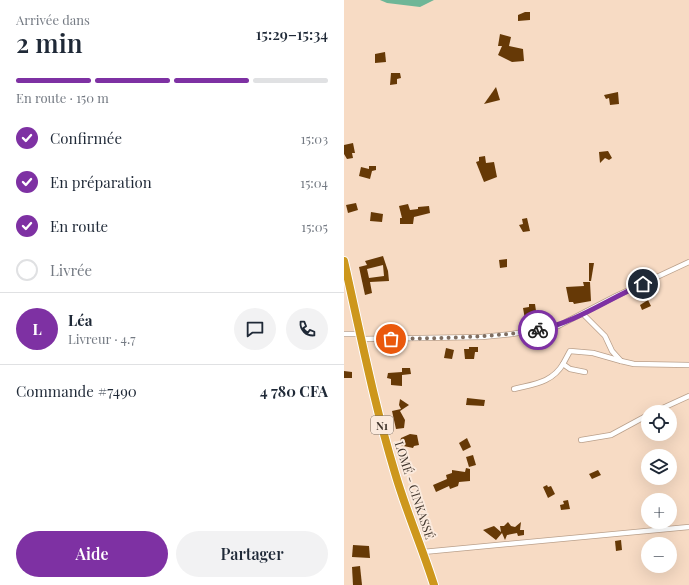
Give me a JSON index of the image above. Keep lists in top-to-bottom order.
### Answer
{
  "streets": {
    "highway": ["N1", "LOMÉ - CINKASSÉ"]
  },
  "page": {
    "heading": ["2 min", "Arrivée dans", "15:29–15:34"],
    "panel": [
      "Léa",
      "Livreur · 4.7",
      "Commande #7490",
      "4 780 CFA"
    ],
    "bar": "En route · 150 m",
    "list": [
      ["Confirmée", "15:03"],
      ["En préparation", "15:04"],
      ["En route", "15:05"],
      "Livrée"
    ],
    "round": "L",
    "map_buttons": ["+", "−"],
    "buttons": ["Aide", "Partager"]
  }
}
